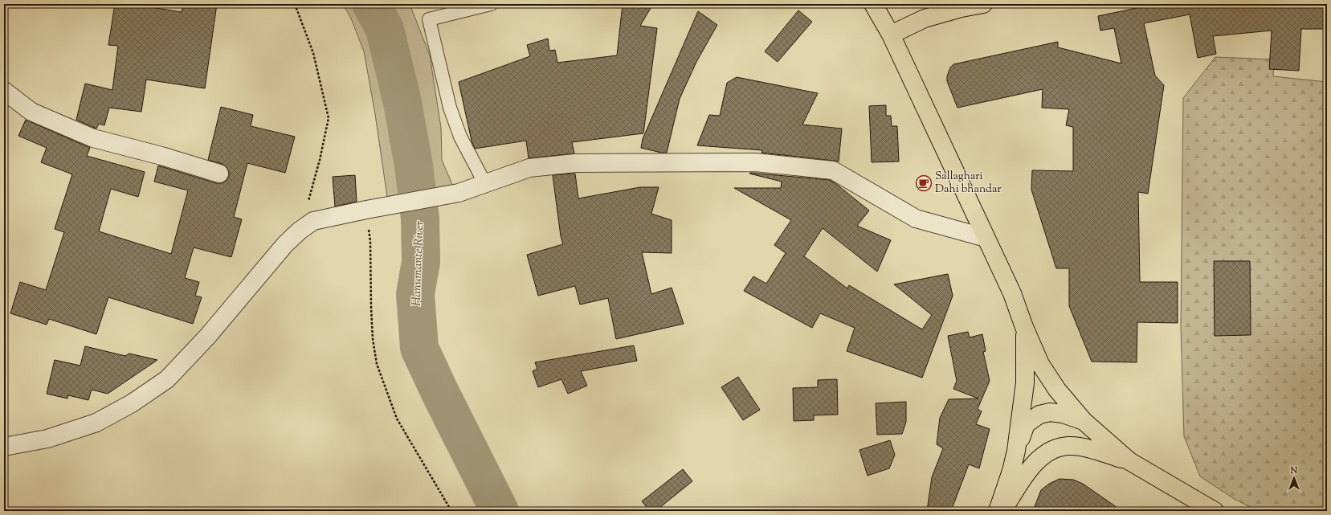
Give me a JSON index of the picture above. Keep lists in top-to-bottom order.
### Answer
{
  "water": ["Hanumante River"],
  "places": {
    "cafe": ["Sallaghari Dahi bhandar"]
  },
  "north": "top"
}
